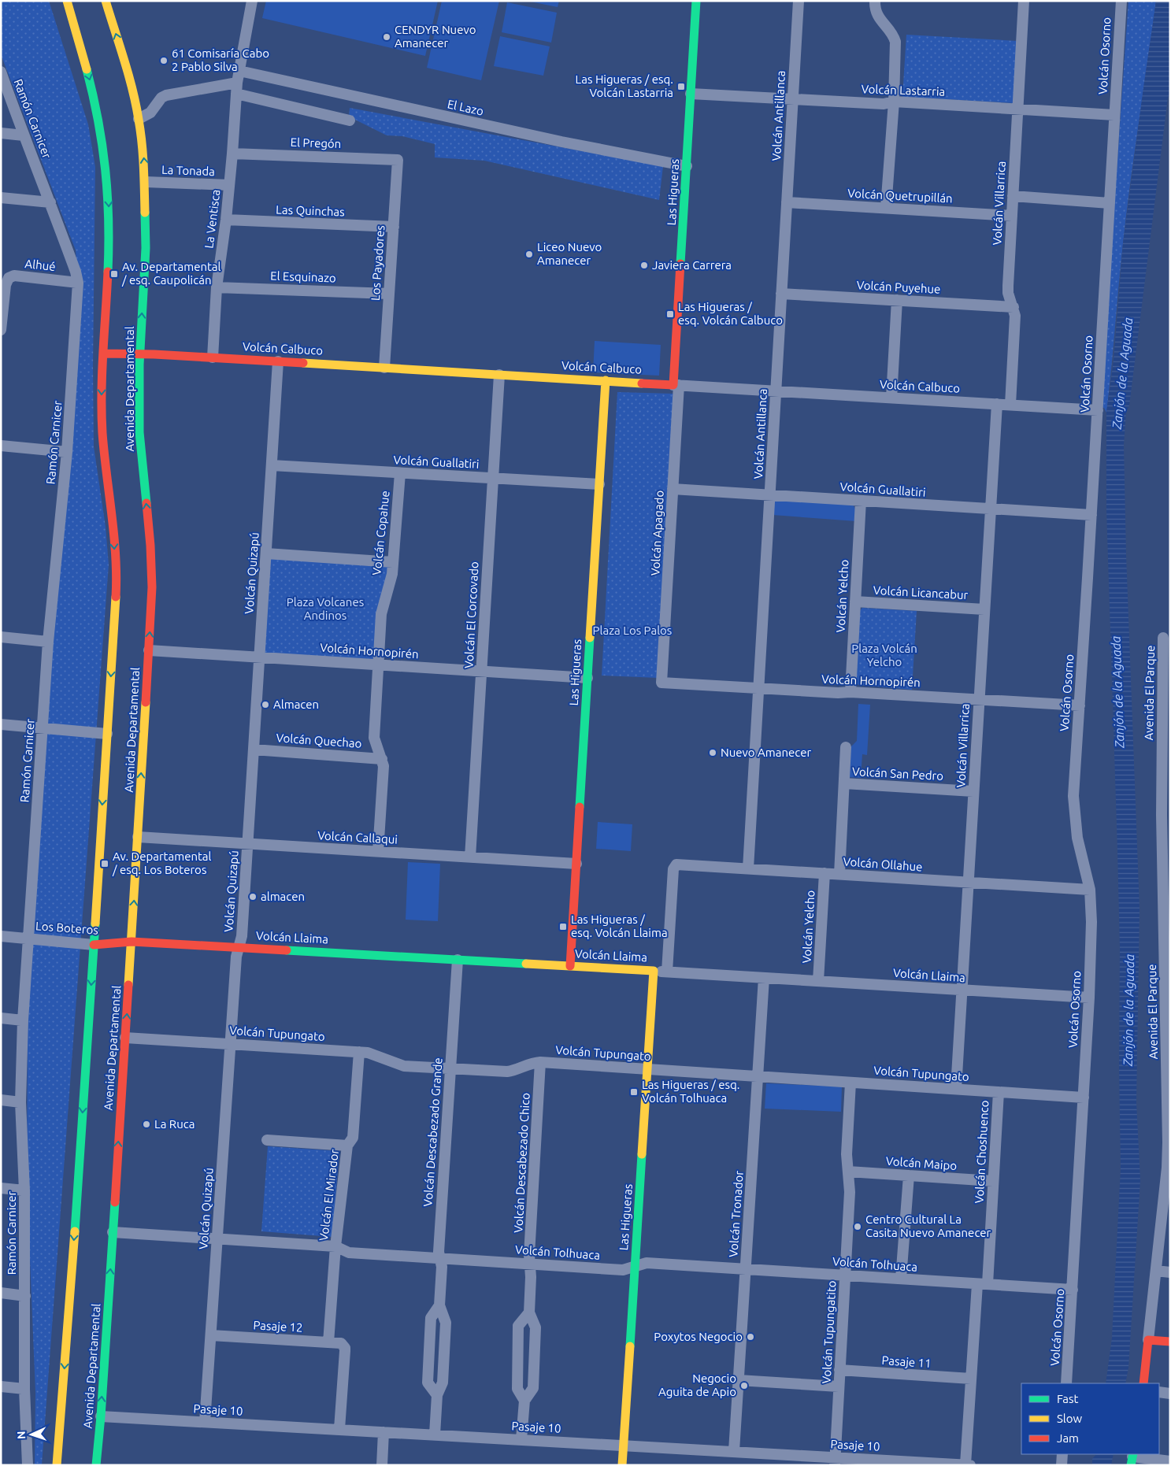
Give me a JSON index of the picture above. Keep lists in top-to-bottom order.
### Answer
{
  "streets": {
    "main road": [
      "Las Higueras",
      "Volcán Calbuco",
      "Avenida Departamental",
      "Avenida El Parque",
      "Los Boteros",
      "Volcán Llaima"
    ],
    "street": [
      "Volcán Osorno",
      "Volcán Lastarria",
      "El Lazo",
      "Volcán Antillanca",
      "Ramón Carnicer",
      "El Pregón",
      "La Tonada",
      "Volcán Quetrupillán",
      "Volcán Villarrica",
      "Las Quinchas",
      "La Ventisca",
      "Los Payadores",
      "Alhué",
      "El Esquinazo",
      "Volcán Puyehue",
      "Volcán Guallatiri",
      "Volcán Copahue",
      "Volcán Apagado",
      "Volcán Quizapú",
      "Volcán Licancabur",
      "Volcán Yelcho",
      "Volcán El Corcovado",
      "Volcán Hornopirén",
      "Volcán Quechao",
      "Volcán San Pedro",
      "Volcán Callaqui",
      "Volcán Ollahue",
      "Volcán Tupungato",
      "Volcán Descabezado Grande",
      "Volcán Choshuenco",
      "Volcán Descabezado Chico",
      "Volcán Maipo",
      "Volcán El Mirador",
      "Volcán Tronador",
      "Volcán Tolhuaca",
      "Pasaje 12",
      "Volcán Tupungatito",
      "Pasaje 11",
      "Pasaje 10"
    ]
  },
  "crossings": [
    ["Volcán Osorno", "Volcán Lastarria"],
    ["Volcán Osorno", "Volcán Calbuco"],
    ["Volcán Osorno", "Volcán Guallatiri"],
    ["Volcán Osorno", "Volcán Hornopirén"],
    ["Volcán Osorno", "Volcán Ollahue"],
    ["Volcán Osorno", "Volcán Llaima"],
    ["Volcán Osorno", "Volcán Tupungato"],
    ["Volcán Osorno", "Volcán Tolhuaca"],
    ["Volcán Lastarria", "Volcán Antillanca"],
    ["Volcán Lastarria", "Las Higueras"],
    ["Volcán Lastarria", "Volcán Villarrica"],
    ["El Lazo", "Las Higueras"],
    ["El Lazo", "La Ventisca"],
    ["Volcán Antillanca", "Volcán Quetrupillán"],
    ["Volcán Antillanca", "Volcán Puyehue"],
    ["Volcán Antillanca", "Volcán Calbuco"],
    ["Volcán Antillanca", "Volcán Guallatiri"],
    ["Volcán Antillanca", "Volcán Hornopirén"],
    ["Volcán Antillanca", "Volcán Ollahue"],
    ["Ramón Carnicer", "Alhué"],
    ["Ramón Carnicer", "Los Boteros"],
    ["El Pregón", "La Ventisca"],
    ["El Pregón", "Los Payadores"],
    ["La Tonada", "La Ventisca"],
    ["La Tonada", "Avenida Departamental"],
    ["Las Higueras", "Volcán Calbuco"],
    ["Las Higueras", "Volcán Guallatiri"],
    ["Las Higueras", "Volcán Apagado"],
    ["Las Higueras", "Volcán Hornopirén"],
    ["Las Higueras", "Volcán Callaqui"],
    ["Las Higueras", "Volcán Llaima"],
    ["Las Higueras", "Volcán Tupungato"],
    ["Las Higueras", "Volcán Tolhuaca"],
    ["Las Higueras", "Pasaje 10"],
    ["Volcán Quetrupillán", "Volcán Villarrica"],
    ["Volcán Villarrica", "Volcán Puyehue"],
    ["Volcán Villarrica", "Volcán Calbuco"],
    ["Volcán Villarrica", "Volcán Guallatiri"],
    ["Volcán Villarrica", "Volcán Licancabur"],
    ["Volcán Villarrica", "Volcán Hornopirén"],
    ["Volcán Villarrica", "Volcán San Pedro"],
    ["Volcán Villarrica", "Volcán Ollahue"],
    ["Volcán Villarrica", "Volcán Llaima"],
    ["Volcán Villarrica", "Volcán Tupungato"],
    ["Las Quinchas", "La Ventisca"],
    ["Las Quinchas", "Los Payadores"],
    ["La Ventisca", "El Esquinazo"],
    ["La Ventisca", "Volcán Calbuco"],
    ["Los Payadores", "El Esquinazo"],
    ["Los Payadores", "Volcán Calbuco"],
    ["Volcán Calbuco", "Avenida Departamental"],
    ["Volcán Calbuco", "Volcán Apagado"],
    ["Volcán Calbuco", "Volcán Quizapú"],
    ["Volcán Calbuco", "Volcán El Corcovado"],
    ["Avenida Departamental", "Volcán Hornopirén"],
    ["Avenida Departamental", "Volcán Callaqui"],
    ["Avenida Departamental", "Los Boteros"],
    ["Avenida Departamental", "Volcán Llaima"],
    ["Avenida Departamental", "Volcán Tupungato"],
    ["Avenida Departamental", "Volcán Tolhuaca"],
    ["Avenida Departamental", "Pasaje 10"],
    ["Volcán Guallatiri", "Volcán Copahue"],
    ["Volcán Guallatiri", "Volcán Apagado"],
    ["Volcán Guallatiri", "Volcán Quizapú"],
    ["Volcán Guallatiri", "Volcán Yelcho"],
    ["Volcán Guallatiri", "Volcán El Corcovado"],
    ["Volcán Copahue", "Volcán Hornopirén"],
    ["Volcán Copahue", "Volcán Quechao"],
    ["Volcán Copahue", "Volcán Callaqui"],
    ["Volcán Apagado", "Volcán Hornopirén"],
    ["Volcán Quizapú", "Volcán Hornopirén"],
    ["Volcán Quizapú", "Volcán Quechao"],
    ["Volcán Quizapú", "Volcán Callaqui"],
    ["Volcán Quizapú", "Volcán Llaima"],
    ["Volcán Quizapú", "Volcán Tupungato"],
    ["Volcán Quizapú", "Volcán Tolhuaca"],
    ["Volcán Quizapú", "Pasaje 12"],
    ["Volcán Quizapú", "Pasaje 10"],
    ["Volcán Licancabur", "Volcán Yelcho"],
    ["Volcán Yelcho", "Volcán Hornopirén"],
    ["Volcán Yelcho", "Volcán Ollahue"],
    ["Volcán Yelcho", "Volcán Llaima"],
    ["Volcán El Corcovado", "Volcán Hornopirén"],
    ["Volcán El Corcovado", "Volcán Callaqui"],
    ["Volcán Ollahue", "Volcán Llaima"],
    ["Los Boteros", "Volcán Llaima"],
    ["Volcán Llaima", "Volcán Descabezado Grande"],
    ["Volcán Llaima", "Volcán Tronador"],
    ["Volcán Tupungato", "Volcán Descabezado Grande"],
    ["Volcán Tupungato", "Volcán Choshuenco"],
    ["Volcán Tupungato", "Volcán Descabezado Chico"],
    ["Volcán Tupungato", "Volcán El Mirador"],
    ["Volcán Tupungato", "Volcán Tronador"],
    ["Volcán Tupungato", "Volcán Tupungatito"],
    ["Volcán Descabezado Grande", "Volcán Tolhuaca"],
    ["Volcán Descabezado Grande", "Pasaje 10"],
    ["Volcán Choshuenco", "Volcán Maipo"],
    ["Volcán Choshuenco", "Volcán Tolhuaca"],
    ["Volcán Choshuenco", "Pasaje 11"],
    ["Volcán Choshuenco", "Pasaje 10"],
    ["Volcán Descabezado Chico", "Volcán Tolhuaca"],
    ["Volcán Descabezado Chico", "Pasaje 10"],
    ["Volcán Maipo", "Volcán Tupungatito"],
    ["Volcán El Mirador", "Volcán Tolhuaca"],
    ["Volcán El Mirador", "Pasaje 12"],
    ["Volcán Tronador", "Volcán Tolhuaca"],
    ["Volcán Tronador", "Pasaje 10"],
    ["Volcán Tolhuaca", "Volcán Tupungatito"],
    ["Pasaje 12", "Pasaje 10"],
    ["Volcán Tupungatito", "Pasaje 11"],
    ["Volcán Tupungatito", "Pasaje 10"]
  ],
  "water": ["Zanjón de la Aguada"],
  "parks": ["Plaza Volcanes Andinos", "Plaza Los Palos", "Plaza Volcán Yelcho"],
  "places": {
    "other": [
      "CENDYR Nuevo Amanecer",
      "61 Comisaría Cabo 2 Pablo Silva",
      "Liceo Nuevo Amanecer",
      "Javiera Carrera",
      "Almacen",
      "Nuevo Amanecer",
      "almacen",
      "La Ruca",
      "Centro Cultural La Casita Nuevo Amanecer",
      "Poxytos Negocio",
      "Negocio Aguita de Apio"
    ],
    "transit": [
      "Las Higueras / esq. Volcán Lastarria",
      "Av. Departamental / esq. Caupolicán",
      "Las Higueras / esq. Volcán Calbuco",
      "Av. Departamental / esq. Los Boteros",
      "Las Higueras / esq. Volcán Llaima",
      "Las Higueras / esq. Volcán Tolhuaca"
    ]
  },
  "legend": ["Fast", "Slow", "Jam"],
  "north": "left"
}
